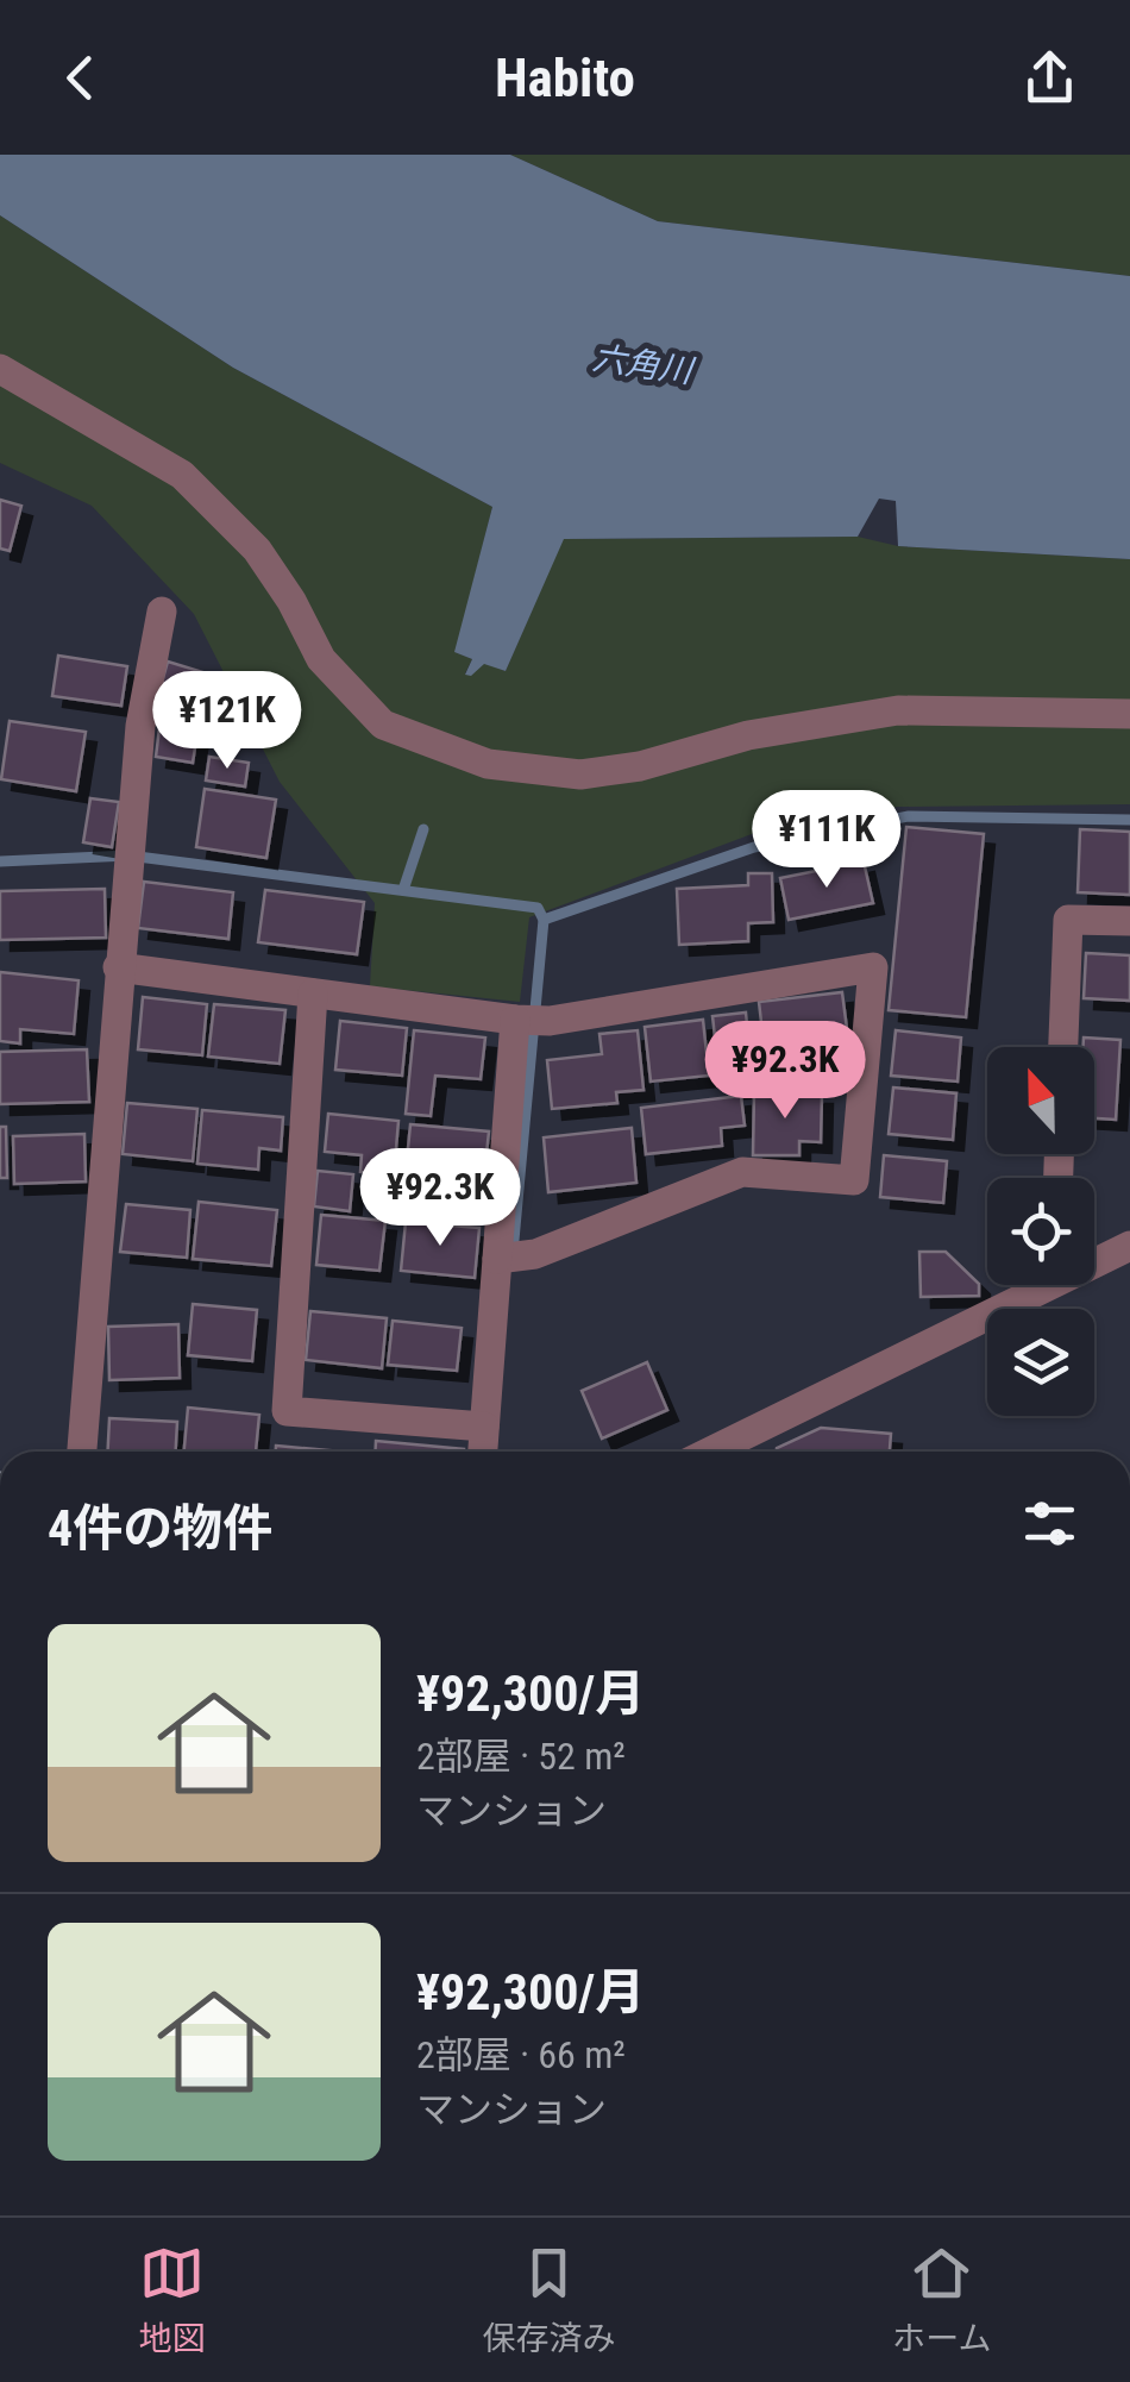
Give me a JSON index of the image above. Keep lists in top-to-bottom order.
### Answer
{
  "water": ["六角川"],
  "north": "top",
  "page": {
    "header": "Habito",
    "price": [
      "¥121K",
      "¥111K",
      "¥92.3K",
      "¥92.3K"
    ],
    "heading": "4件の物件",
    "list": [
      {
        "name": "¥92,300/月",
        "note": "2部屋 · 52 m² · マンション"
      },
      {
        "name": "¥92,300/月",
        "note": "2部屋 · 66 m² · マンション"
      }
    ],
    "tabs": ["地図", "保存済み", "ホーム"]
  }
}
